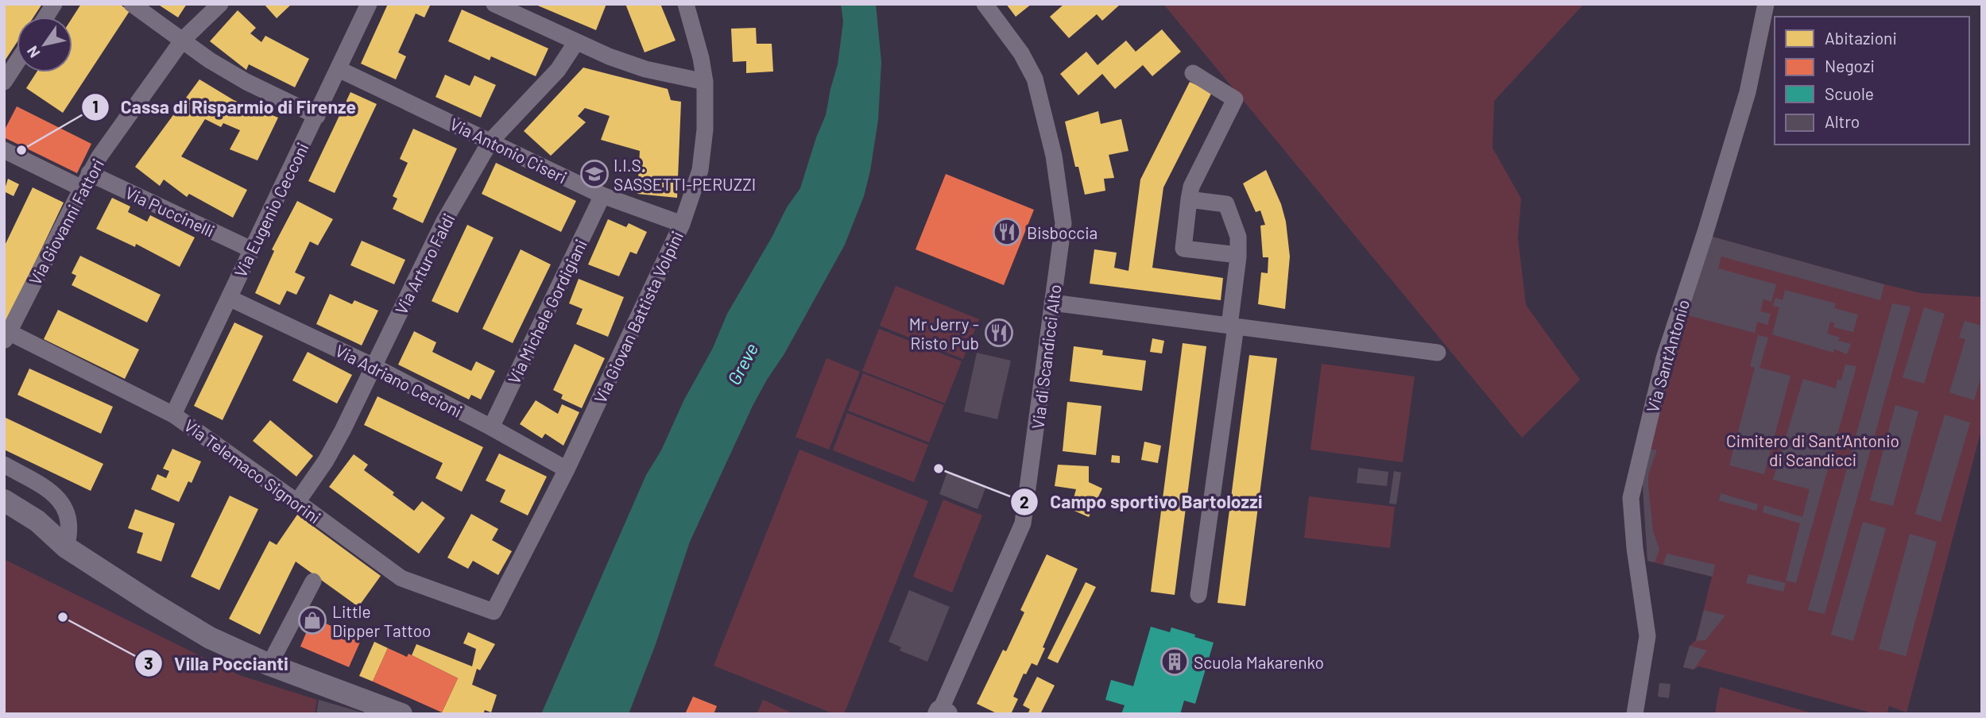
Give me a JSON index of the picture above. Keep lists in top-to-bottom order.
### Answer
{
  "streets": {
    "street": [
      "Via Antonio Ciseri",
      "Via Eugenio Cecconi",
      "Via Puccinelli",
      "Via Giovanni Fattori",
      "Via Arturo Faldi",
      "Via Michele Gordigiani",
      "Via Giovan Battista Volpini",
      "Via Sant'Antonio",
      "Via di Scandicci Alto",
      "Via Adriano Cecioni",
      "Via Telemaco Signorini"
    ]
  },
  "crossings": [
    ["Via Antonio Ciseri", "Via Eugenio Cecconi"],
    ["Via Antonio Ciseri", "Via Arturo Faldi"],
    ["Via Antonio Ciseri", "Via Michele Gordigiani"],
    ["Via Antonio Ciseri", "Via Giovan Battista Volpini"],
    ["Via Eugenio Cecconi", "Via Puccinelli"],
    ["Via Eugenio Cecconi", "Via Adriano Cecioni"],
    ["Via Eugenio Cecconi", "Via Telemaco Signorini"],
    ["Via Puccinelli", "Via Giovanni Fattori"],
    ["Via Giovanni Fattori", "Via Telemaco Signorini"],
    ["Via Arturo Faldi", "Via Adriano Cecioni"],
    ["Via Arturo Faldi", "Via Telemaco Signorini"],
    ["Via Michele Gordigiani", "Via Adriano Cecioni"],
    ["Via Giovan Battista Volpini", "Via Adriano Cecioni"],
    ["Via Giovan Battista Volpini", "Via Telemaco Signorini"]
  ],
  "water": ["Greve"],
  "parks": ["Cimitero di Sant'Antonio di Scandicci"],
  "places": {
    "other": ["Cassa di Risparmio di Firenze", "Campo sportivo Bartolozzi", "Villa Poccianti"],
    "school or university": ["I.I.S. SASSETTI-PERUZZI"],
    "restaurant": ["Bisboccia", "Mr Jerry - Risto Pub"],
    "shop": ["Little Dipper Tattoo"],
    "building": ["Scuola Makarenko"]
  },
  "legend": [
    "Abitazioni",
    "Negozi",
    "Scuole",
    "Altro"
  ],
  "north": "bottom left"
}
